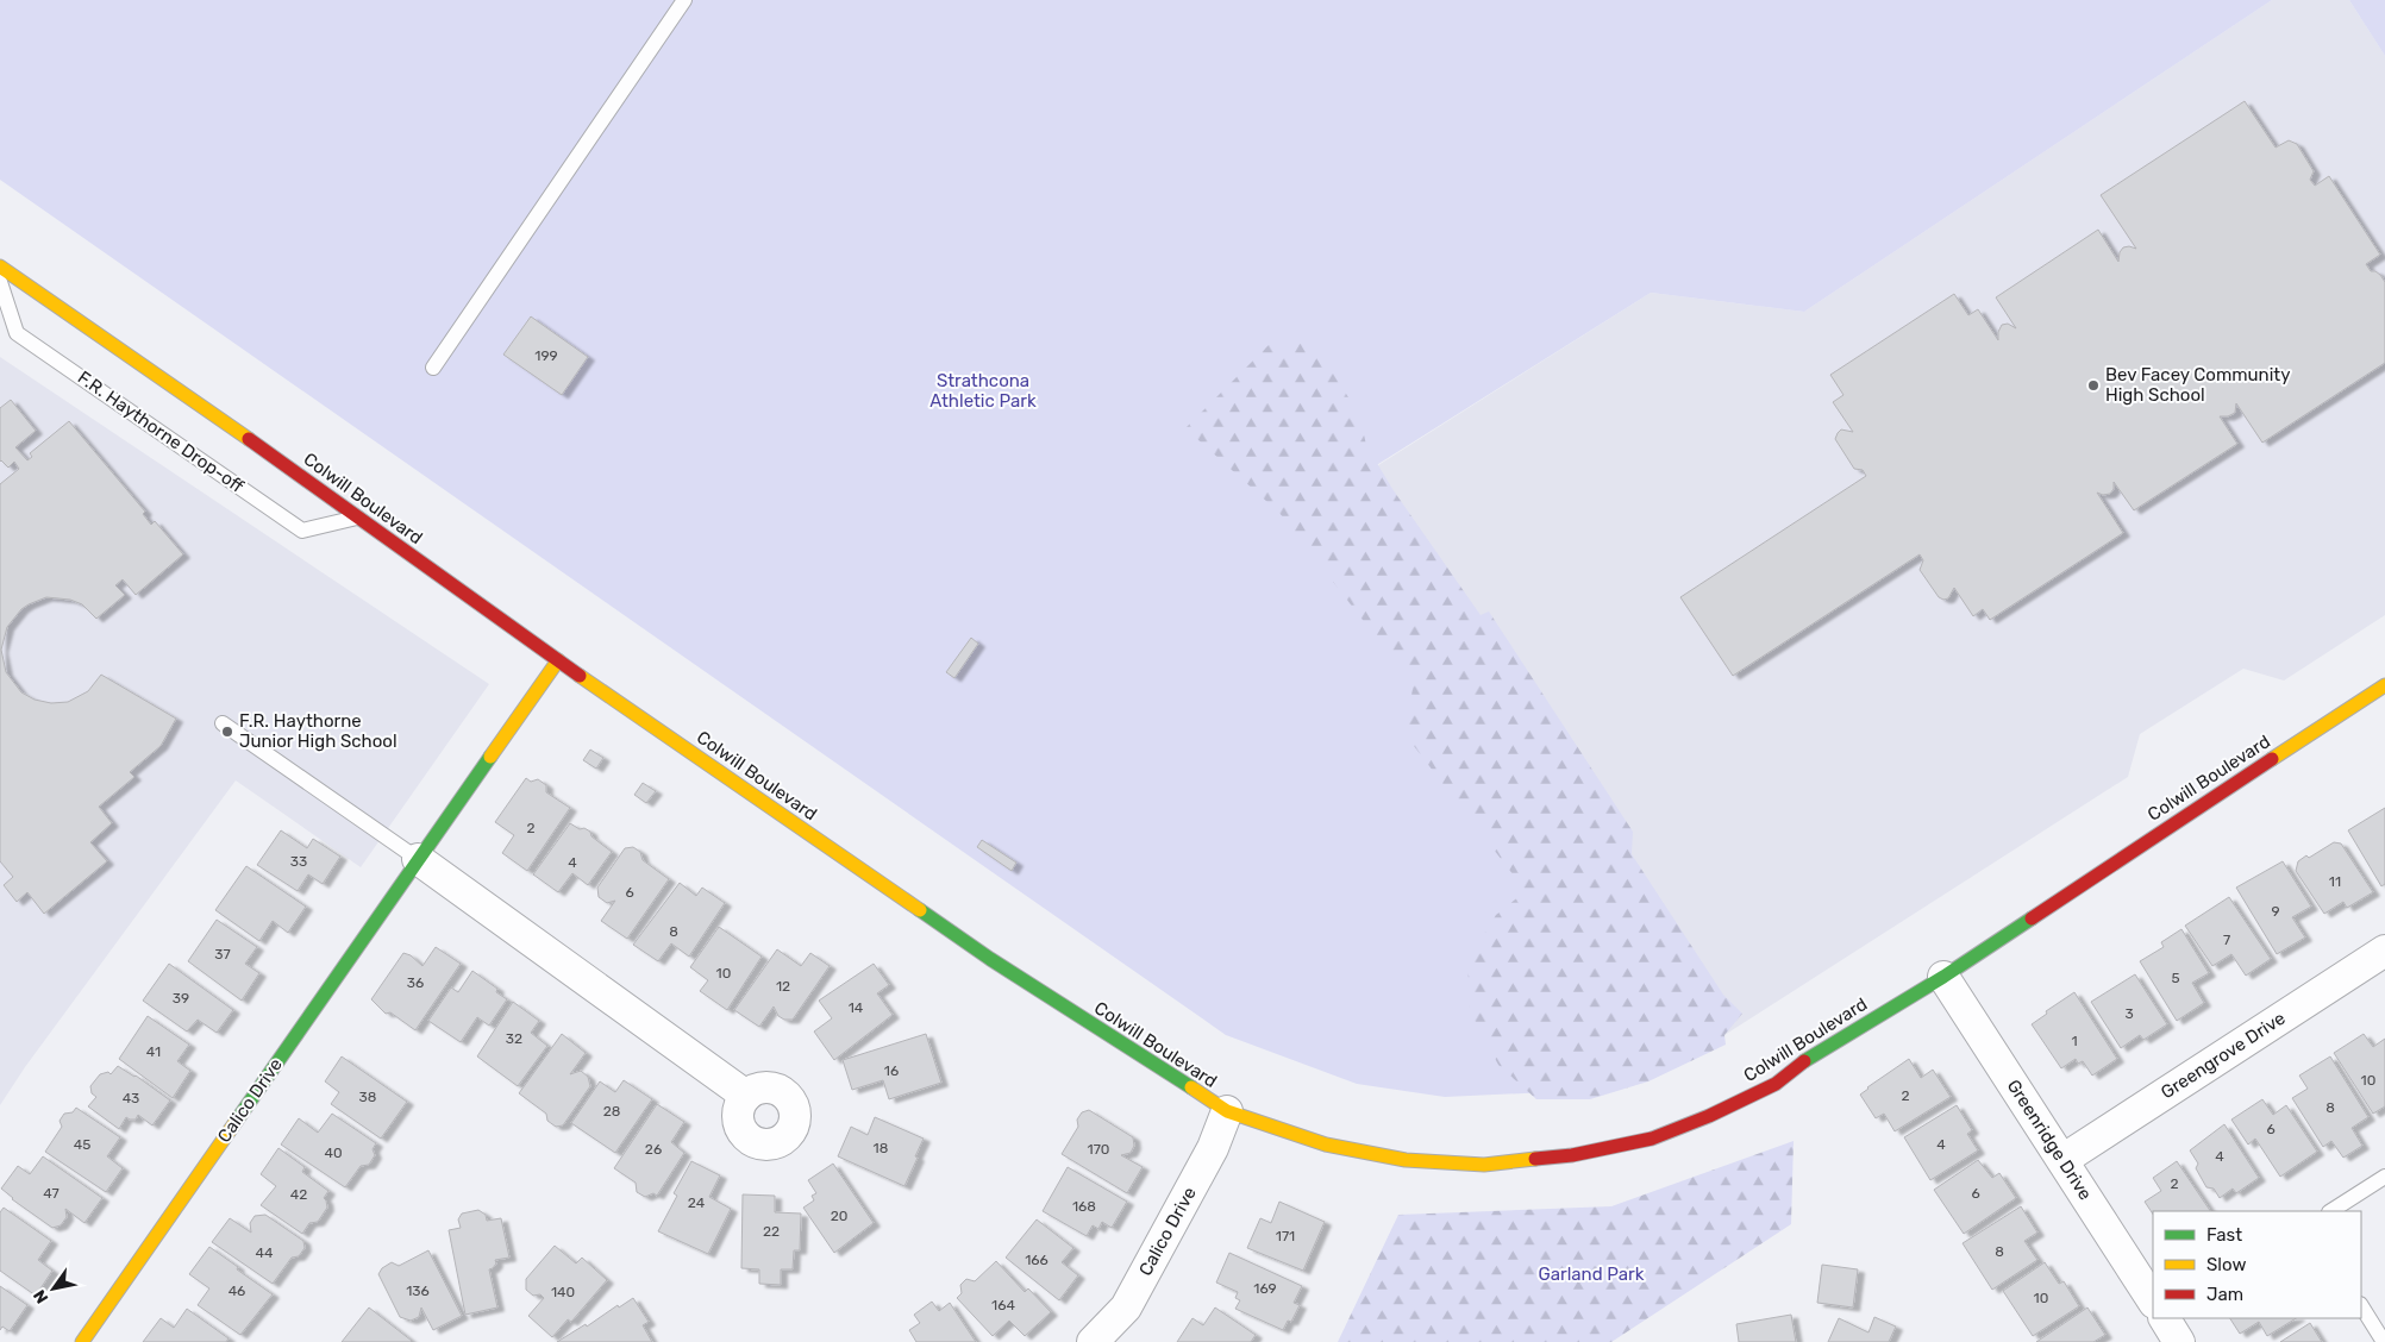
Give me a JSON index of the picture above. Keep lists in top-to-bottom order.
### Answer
{
  "streets": {
    "street": [
      "Colwill Boulevard",
      "Greengrove Drive",
      "Calico Drive",
      "Greenridge Drive"
    ],
    "lane": ["F.R. Haythorne Drop-off"]
  },
  "crossings": [
    ["F.R. Haythorne Drop-off", "Colwill Boulevard"],
    ["Colwill Boulevard", "Calico Drive"],
    ["Colwill Boulevard", "Greenridge Drive"],
    ["Greengrove Drive", "Greenridge Drive"]
  ],
  "parks": ["Strathcona Athletic Park", "Garland Park"],
  "places": ["Bev Facey Community High School", "F.R. Haythorne Junior High School"],
  "house_numbers": [
    "199",
    "2",
    "33",
    "4",
    "11",
    "6",
    "9",
    "8",
    "7",
    "37",
    "10",
    "5",
    "36",
    "12",
    "39",
    "14",
    "3",
    "32",
    "1",
    "41",
    "16",
    "10",
    "2",
    "38",
    "43",
    "8",
    "28",
    "6",
    "45",
    "4",
    "18",
    "26",
    "170",
    "40",
    "4",
    "2",
    "47",
    "6",
    "42",
    "24",
    "168",
    "20",
    "22",
    "171",
    "8",
    "44",
    "166",
    "169",
    "46",
    "136",
    "140",
    "10",
    "164"
  ],
  "legend": ["Fast", "Slow", "Jam"],
  "north": "bottom left"
}
